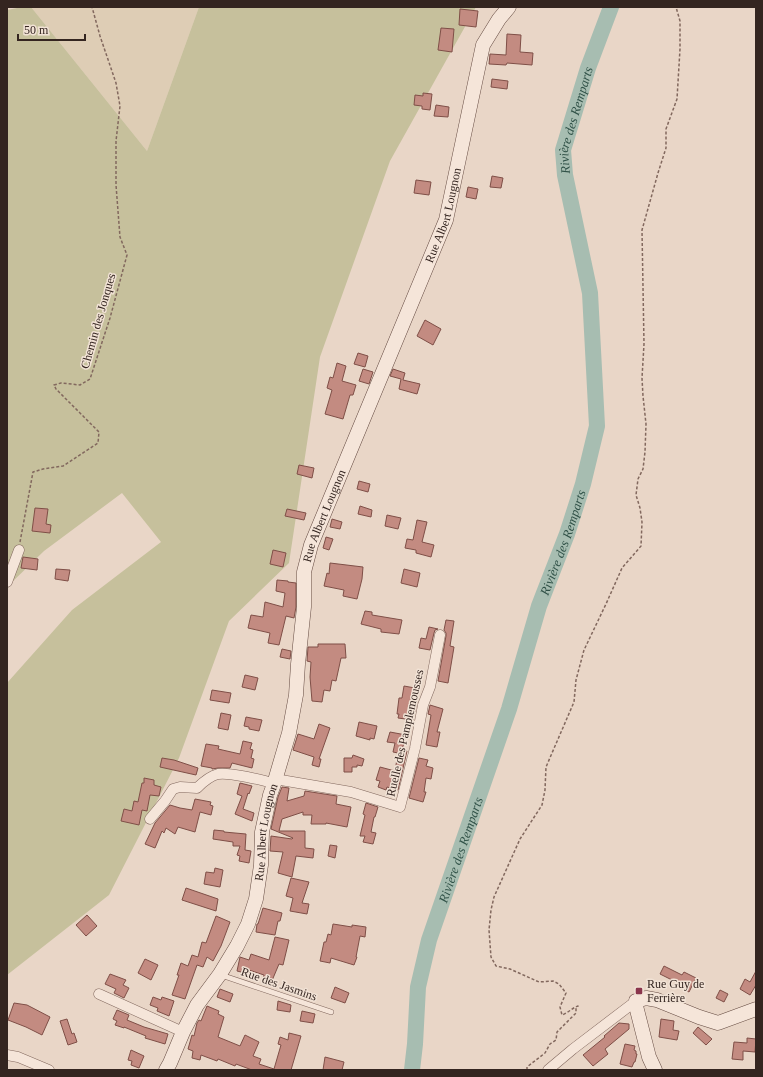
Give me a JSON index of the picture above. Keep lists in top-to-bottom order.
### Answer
{
  "streets": {
    "street": ["Rue Albert Lougnon", "Ruelle des Pamplemousses"],
    "lane": ["Rue des Jasmins"],
    "path": ["Chemin des Jonques"]
  },
  "crossings": [
    ["Rue Albert Lougnon", "Ruelle des Pamplemousses"],
    ["Rue Albert Lougnon", "Rue des Jasmins"]
  ],
  "water": ["Rivière des Remparts"],
  "places": {
    "transit": ["Rue Guy de Ferrière"]
  },
  "scale_bar": "50 m"
}
